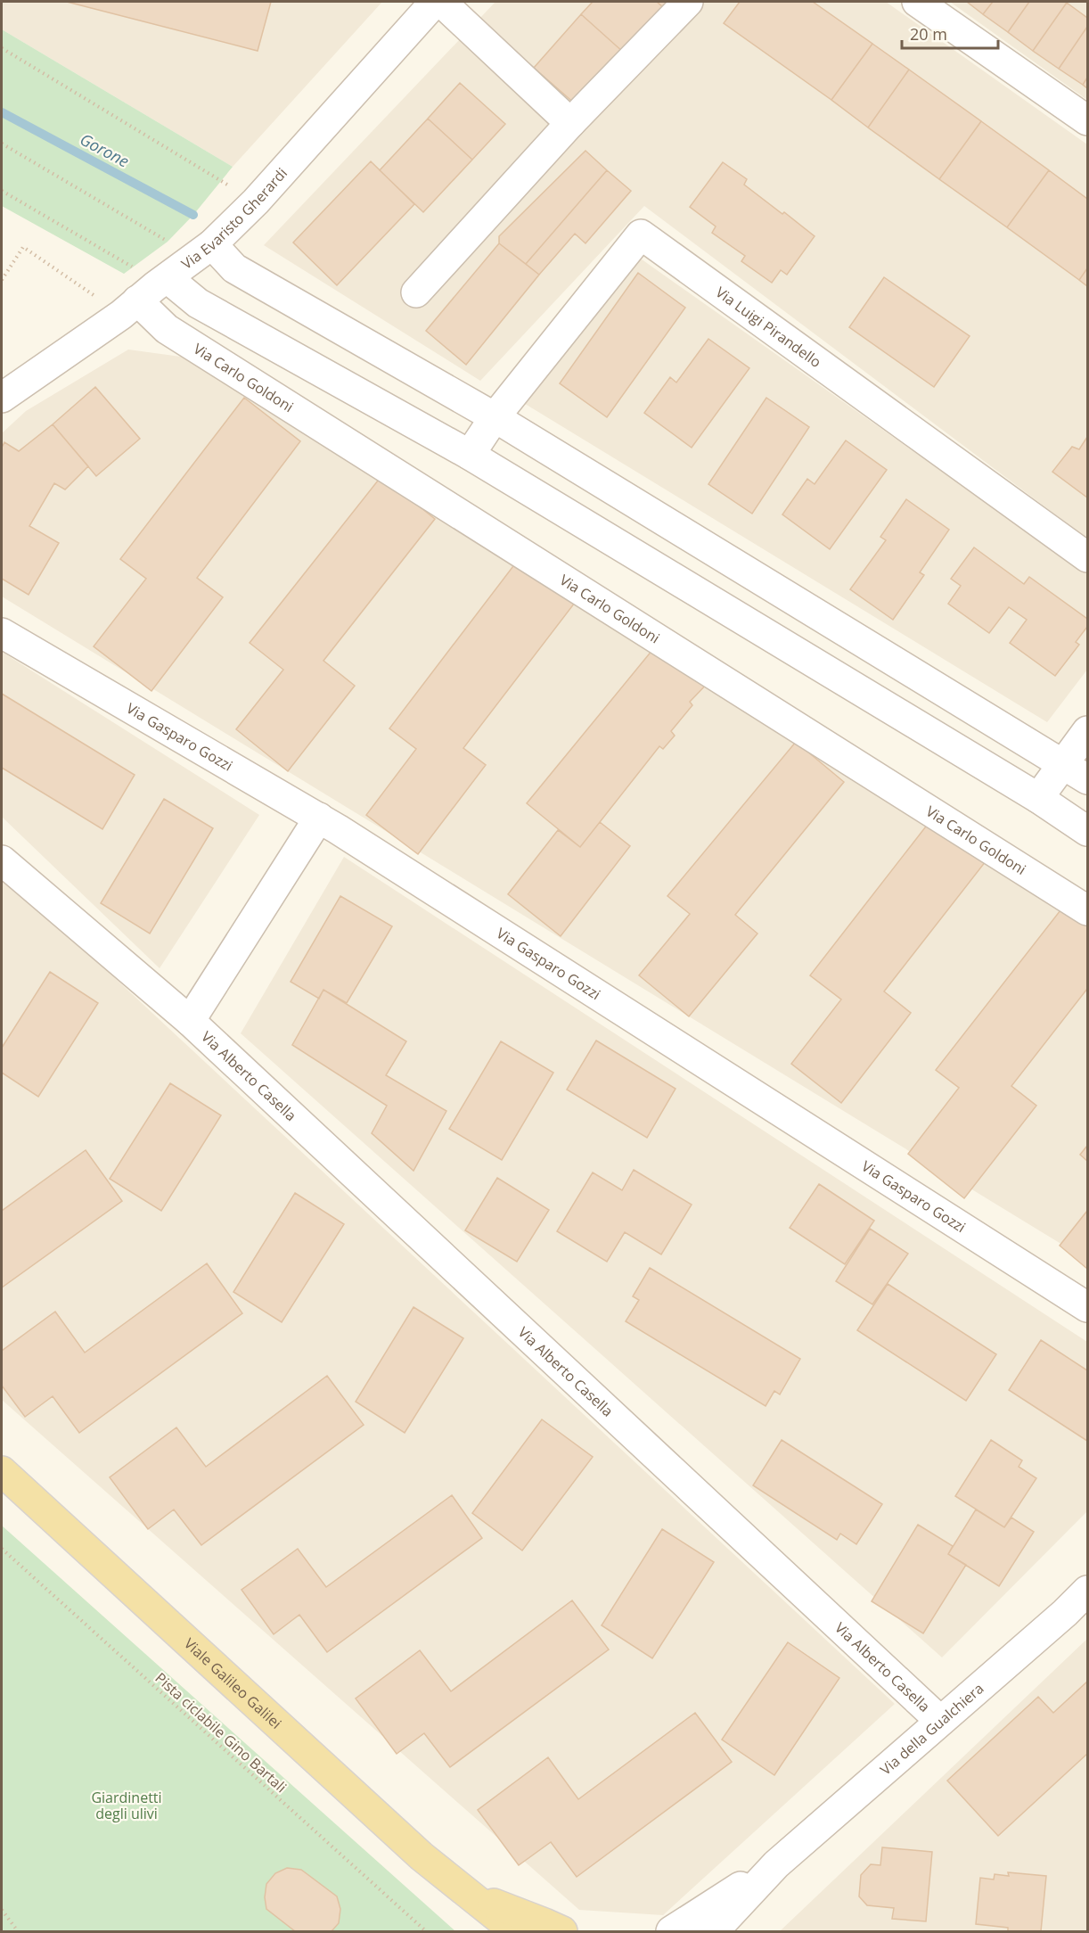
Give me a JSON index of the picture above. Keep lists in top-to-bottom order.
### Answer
{
  "streets": {
    "main road": ["Viale Galileo Galilei"],
    "street": [
      "Via Evaristo Gherardi",
      "Via Luigi Pirandello",
      "Via Carlo Goldoni",
      "Via Gasparo Gozzi",
      "Via Alberto Casella",
      "Via della Gualchiera"
    ],
    "path": ["Pista ciclabile Gino Bartali"]
  },
  "crossings": [
    ["Via Evaristo Gherardi", "Via Carlo Goldoni"],
    ["Via Gasparo Gozzi", "Via Alberto Casella"],
    ["Via Alberto Casella", "Via della Gualchiera"]
  ],
  "water": ["Gorone"],
  "parks": ["Giardinetti degli ulivi"],
  "scale_bar": "20 m"
}
